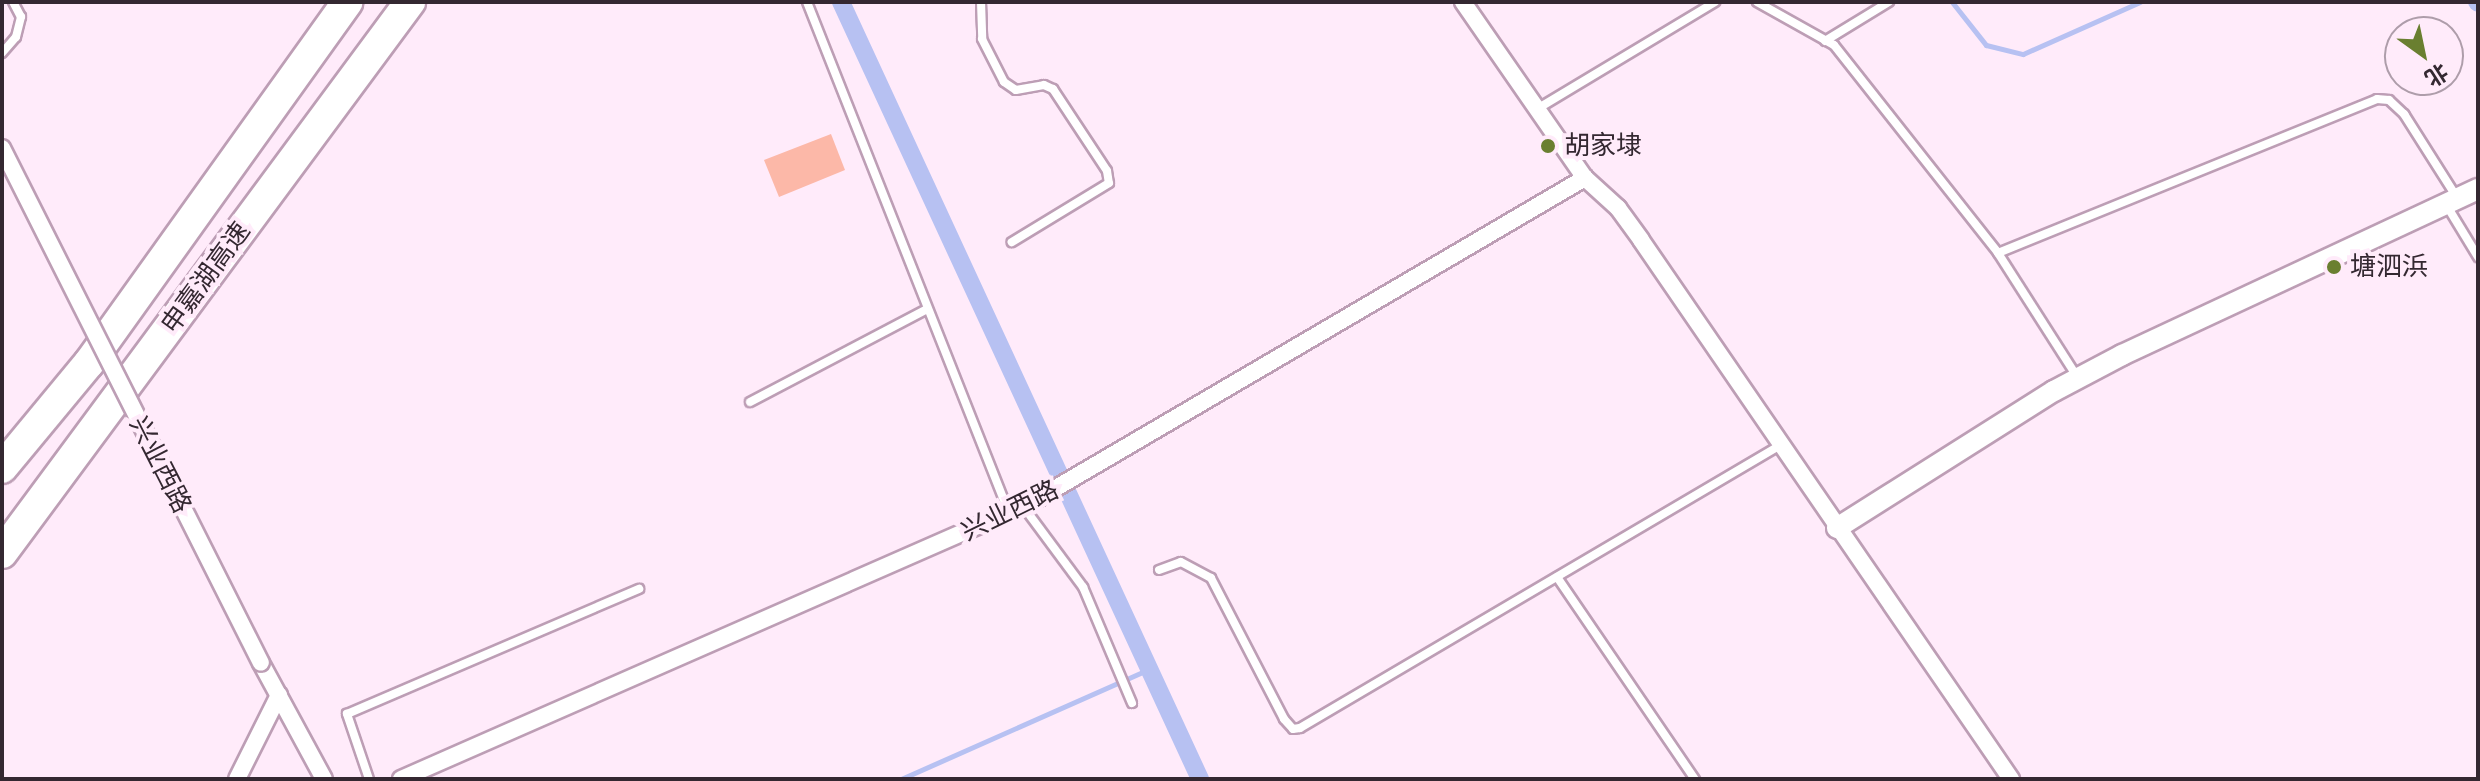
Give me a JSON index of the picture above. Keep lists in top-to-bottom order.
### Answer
{
  "streets": {
    "highway": ["申嘉湖高速"],
    "street": ["兴业西路"]
  },
  "places": ["胡家埭", "塘泗浜"],
  "north": "bottom right"
}
